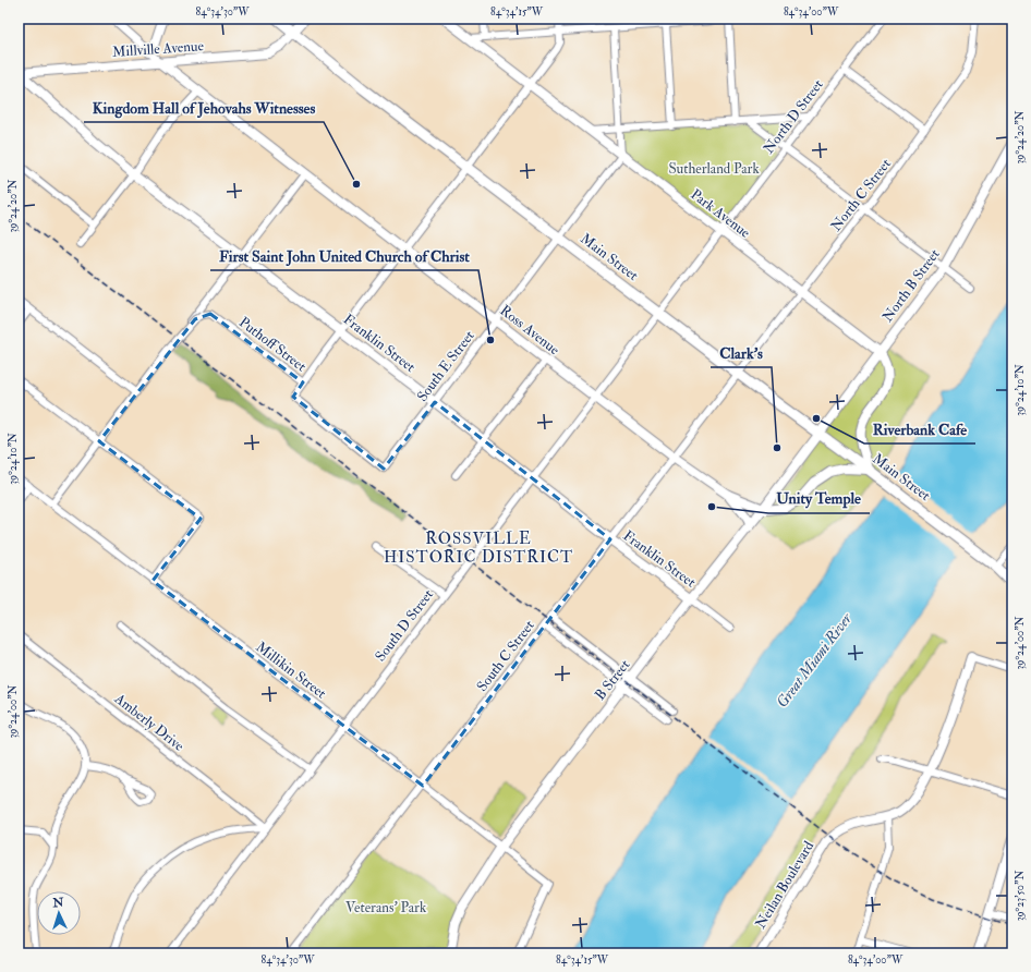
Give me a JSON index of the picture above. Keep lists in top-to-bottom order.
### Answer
{
  "streets": {
    "main road": [
      "Millville Avenue",
      "Park Avenue",
      "Main Street",
      "North B Street",
      "Ross Avenue",
      "Franklin Street",
      "B Street",
      "Neilan Boulevard"
    ],
    "street": [
      "North D Street",
      "North C Street",
      "Puthoff Street",
      "South E Street",
      "South D Street",
      "South C Street",
      "Millikin Street",
      "Amberly Drive"
    ]
  },
  "crossings": [
    ["Millville Avenue", "Main Street"],
    ["Millville Avenue", "Ross Avenue"],
    ["Millville Avenue", "Franklin Street"],
    ["North D Street", "Park Avenue"],
    ["North D Street", "Main Street"],
    ["North D Street", "South D Street"],
    ["North C Street", "Park Avenue"],
    ["North C Street", "Main Street"],
    ["North C Street", "South C Street"],
    ["Park Avenue", "North B Street"],
    ["Park Avenue", "South E Street"],
    ["Main Street", "North B Street"],
    ["Main Street", "Ross Avenue"],
    ["Main Street", "South E Street"],
    ["Main Street", "South D Street"],
    ["Main Street", "South C Street"],
    ["Main Street", "B Street"],
    ["North B Street", "B Street"],
    ["Ross Avenue", "South E Street"],
    ["Ross Avenue", "South D Street"],
    ["Ross Avenue", "South C Street"],
    ["Ross Avenue", "B Street"],
    ["Franklin Street", "South E Street"],
    ["Franklin Street", "South D Street"],
    ["Franklin Street", "South C Street"],
    ["Franklin Street", "B Street"],
    ["Puthoff Street", "South E Street"],
    ["South D Street", "Millikin Street"],
    ["South D Street", "Amberly Drive"],
    ["South C Street", "Millikin Street"],
    ["Millikin Street", "B Street"]
  ],
  "districts": ["ROSSVILLE HISTORIC DISTRICT"],
  "water": ["Great Miami River"],
  "parks": ["Sutherland Park", "Veterans’ Park"],
  "places": [
    "Kingdom Hall of Jehovahs Witnesses",
    "First Saint John United Church of Christ",
    "Riverbank Cafe",
    "Clark’s",
    "Unity Temple"
  ],
  "north": "top",
  "coordinates": [
    "84°34'30\"W",
    "84°34'15\"W",
    "84°34'00\"W",
    "39°24'20\"N",
    "39°24'10\"N",
    "39°24'00\"N",
    "39°23'50\"N"
  ]
}
